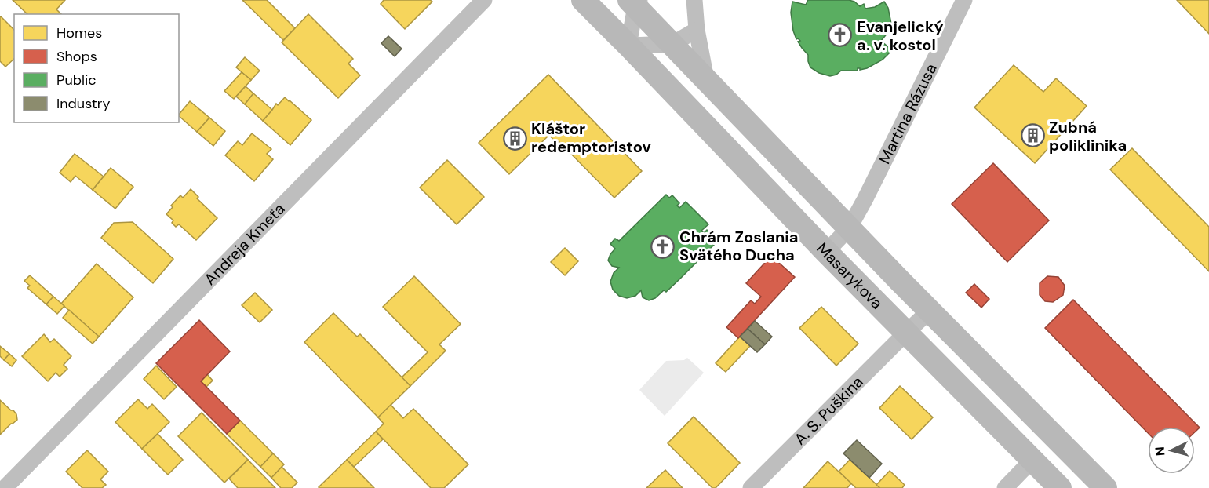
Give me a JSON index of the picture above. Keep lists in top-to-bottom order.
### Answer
{
  "streets": {
    "main road": ["Masarykova"],
    "street": ["Martina Rázusa", "Andreja Kmeťa", "A. S. Puškina"]
  },
  "crossings": [
    ["Martina Rázusa", "Masarykova"],
    ["Masarykova", "A. S. Puškina"]
  ],
  "places": {
    "church": ["Evanjelický a. v. kostol", "Chrám Zoslania Svätého Ducha"],
    "building": ["Zubná poliklinika", "Kláštor redemptoristov"]
  },
  "legend": [
    "Homes",
    "Shops",
    "Public",
    "Industry"
  ],
  "north": "left"
}
